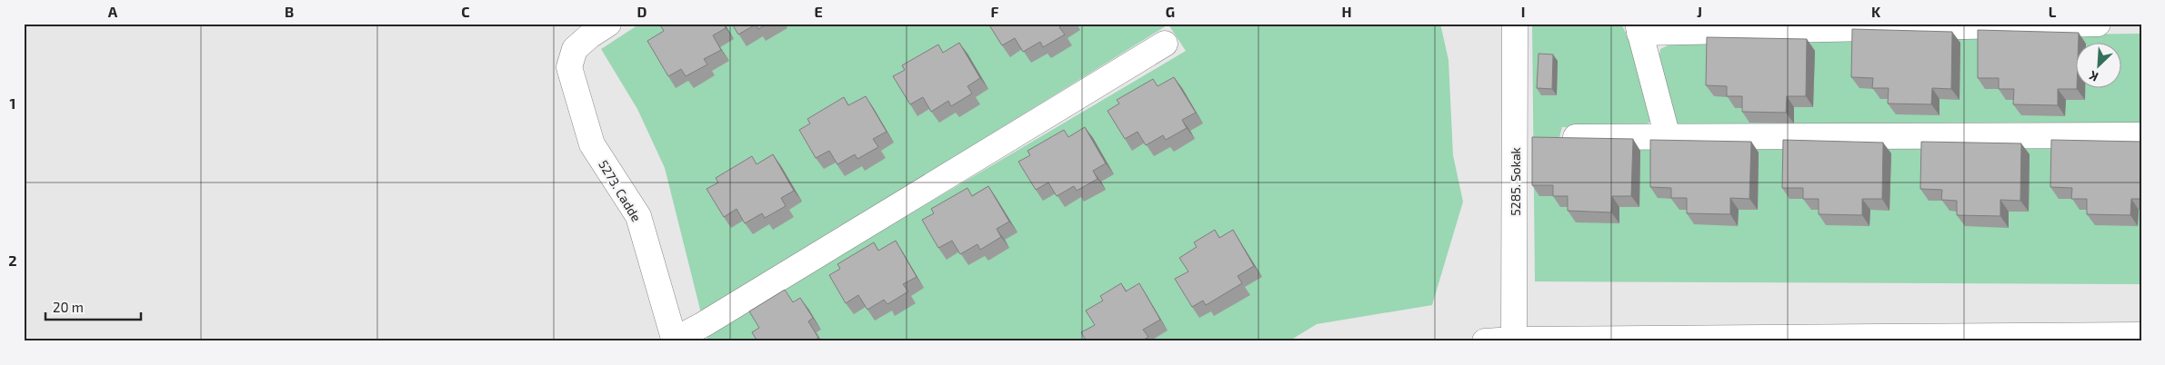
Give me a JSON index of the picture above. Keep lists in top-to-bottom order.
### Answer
{
  "streets": {
    "street": ["5285. Sokak", "5273. Cadde"]
  },
  "scale_bar": "20 m",
  "north": "bottom left",
  "grid": {
    "columns": [
      "A",
      "B",
      "C",
      "D",
      "E",
      "F",
      "G",
      "H",
      "I",
      "J",
      "K",
      "L"
    ],
    "rows": ["1", "2"]
  }
}
